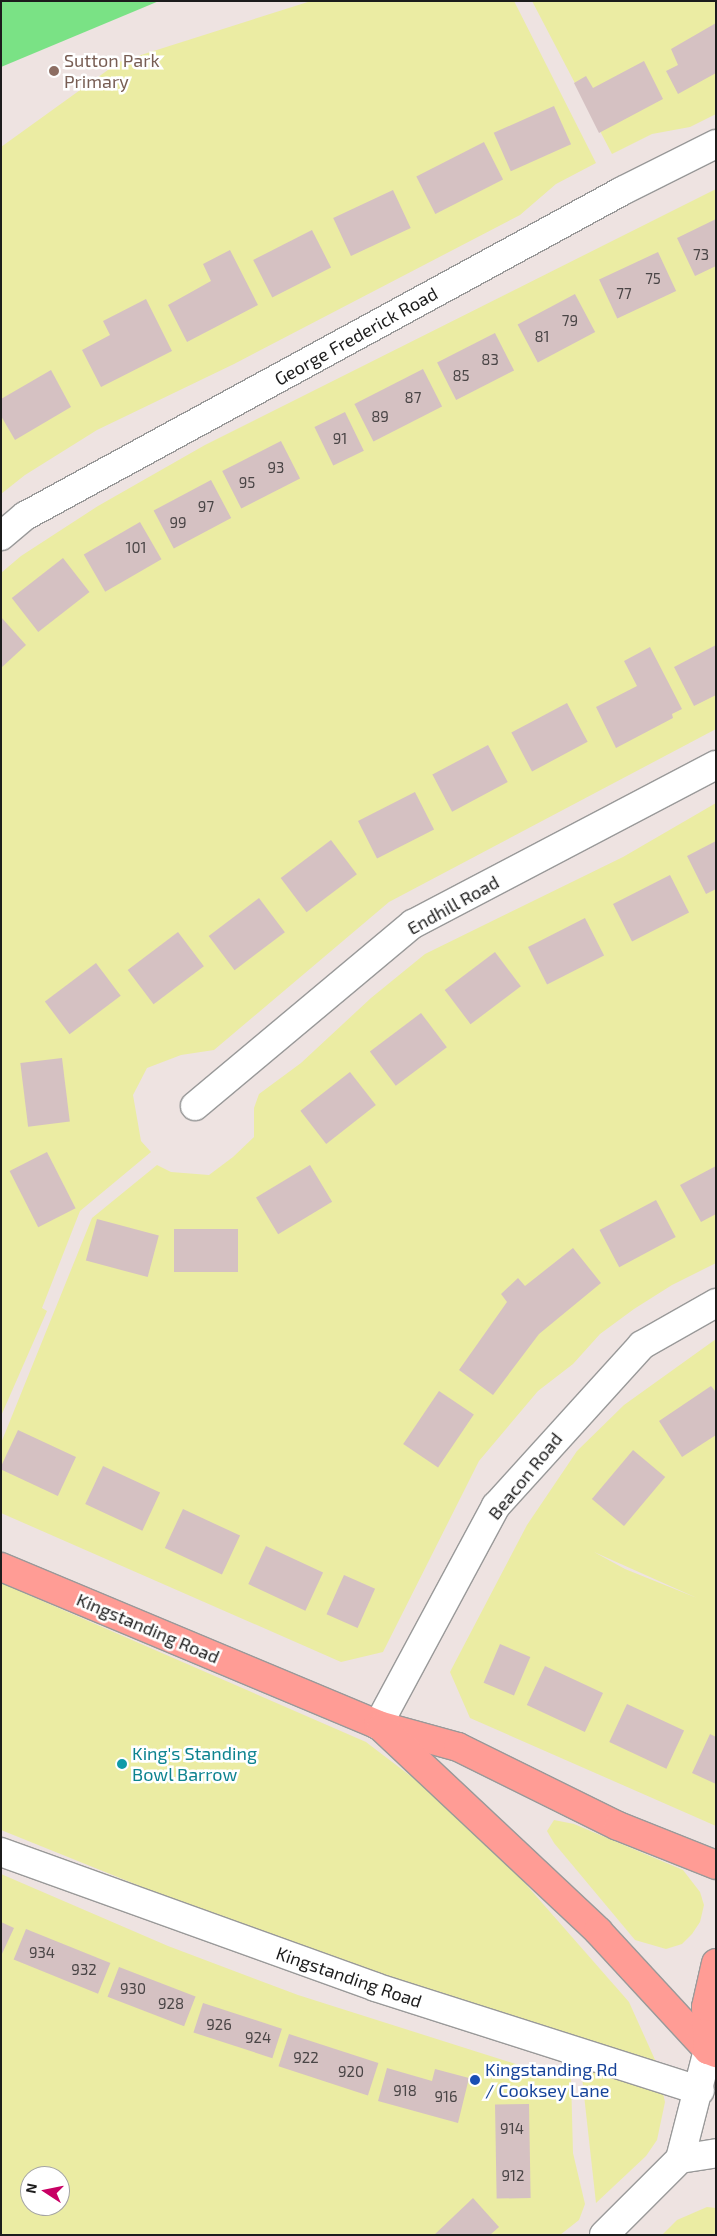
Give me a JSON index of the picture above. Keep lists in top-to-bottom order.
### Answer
{
  "streets": {
    "main road": ["Kingstanding Road"],
    "street": ["George Frederick Road", "Endhill Road", "Beacon Road"]
  },
  "crossings": [
    ["Beacon Road", "Kingstanding Road"]
  ],
  "places": ["Sutton Park Primary", "King's Standing Bowl Barrow", "Kingstanding Rd / Cooksey Lane"],
  "house_numbers": [
    "73",
    "75",
    "77",
    "79",
    "81",
    "83",
    "85",
    "87",
    "89",
    "91",
    "93",
    "95",
    "97",
    "99",
    "101",
    "934",
    "932",
    "930",
    "928",
    "926",
    "924",
    "922",
    "920",
    "918",
    "916",
    "914",
    "912"
  ],
  "north": "left"
}
